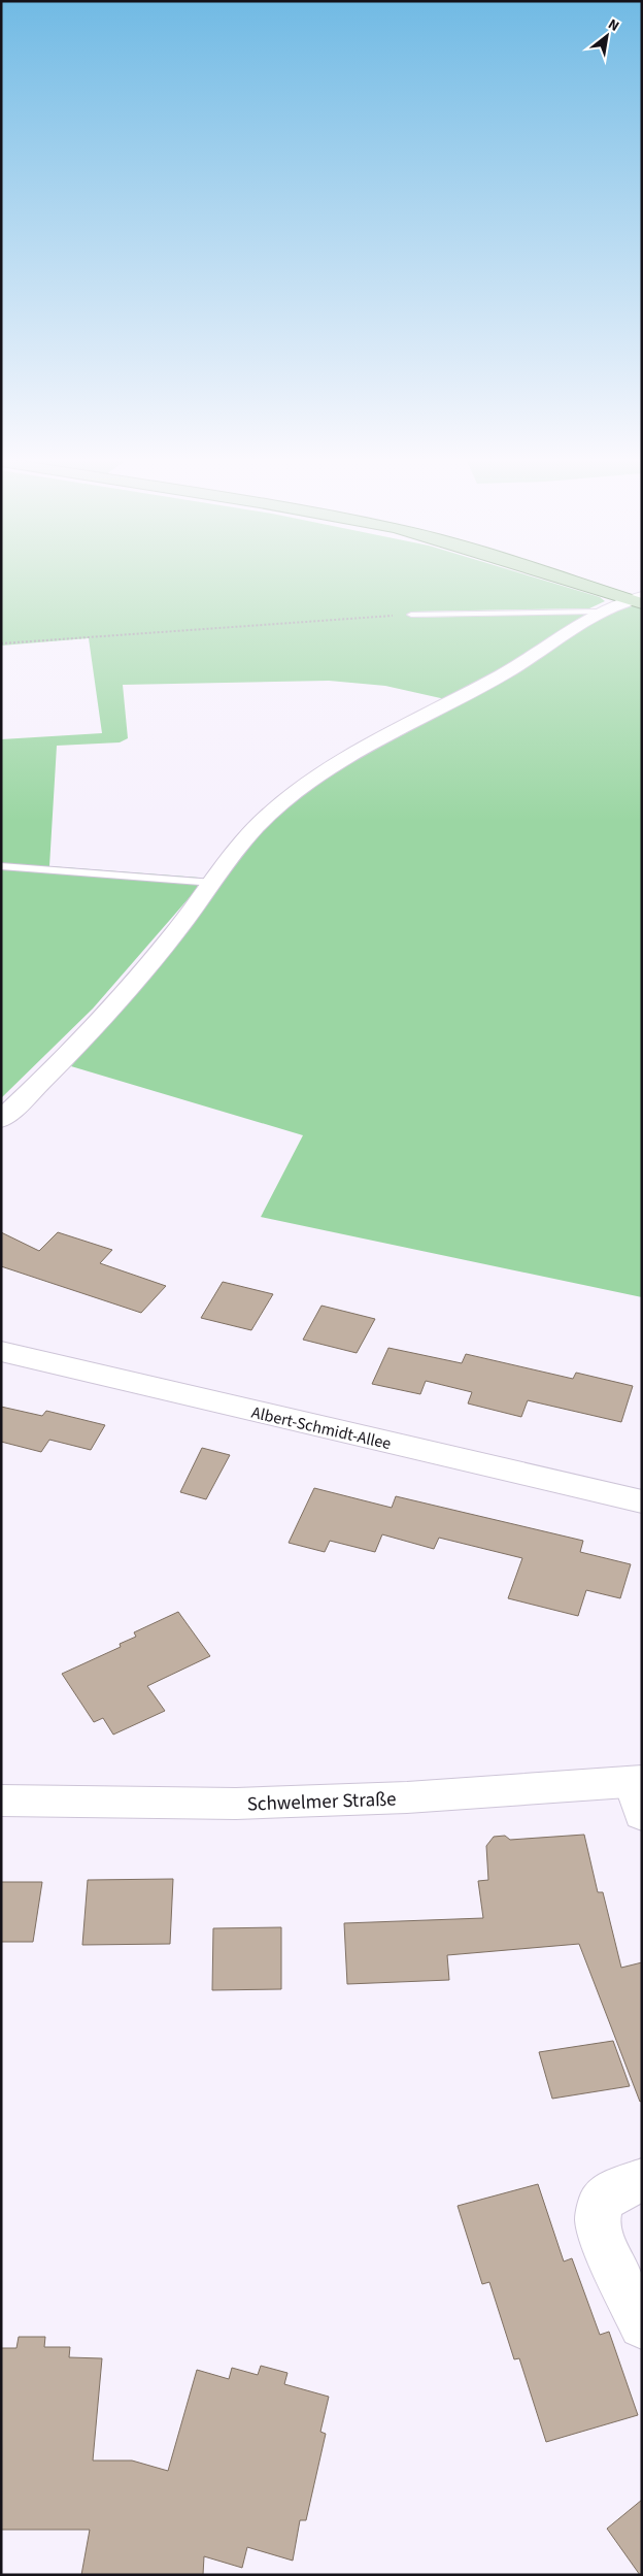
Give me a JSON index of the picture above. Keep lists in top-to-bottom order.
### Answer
{
  "streets": {
    "street": ["Albert-Schmidt-Allee", "Schwelmer Straße"]
  },
  "north": "top right"
}
